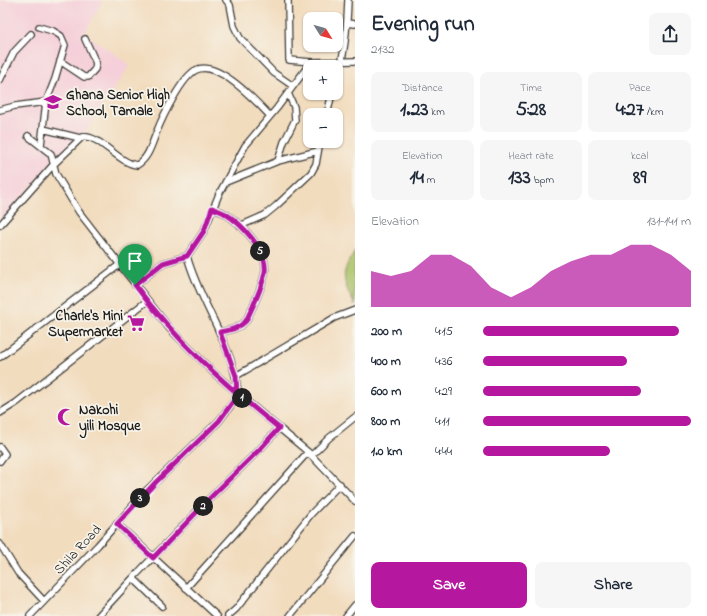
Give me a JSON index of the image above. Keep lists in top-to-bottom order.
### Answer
{
  "streets": {
    "street": ["Shila Road"]
  },
  "places": {
    "school or university": ["Ghana Senior High School, Tamale"],
    "supermarket": ["Charle's Mini Supermarket"],
    "mosque": ["Nakohi yili Mosque"]
  },
  "north": "bottom right",
  "page": {
    "heading": ["Evening run", "21:32"],
    "map_buttons": ["+", "−"],
    "stats": [
      ["Distance", "1.23 km"],
      ["Time", "5:28"],
      ["Pace", "4:27 /km"],
      ["Elevation", "14 m"],
      ["Heart rate", "133 bpm"],
      ["kcal", "89"]
    ],
    "chart": ["Elevation", "131–141 m"],
    "pins": [
      "5",
      "1",
      "3",
      "2"
    ],
    "list": [
      {
        "name": "200 m",
        "note": "4:15"
      },
      {
        "name": "400 m",
        "note": "4:36"
      },
      {
        "name": "600 m",
        "note": "4:29"
      },
      {
        "name": "800 m",
        "note": "4:11"
      },
      {
        "name": "1.0 km",
        "note": "4:44"
      }
    ],
    "buttons": ["Save", "Share"]
  }
}
